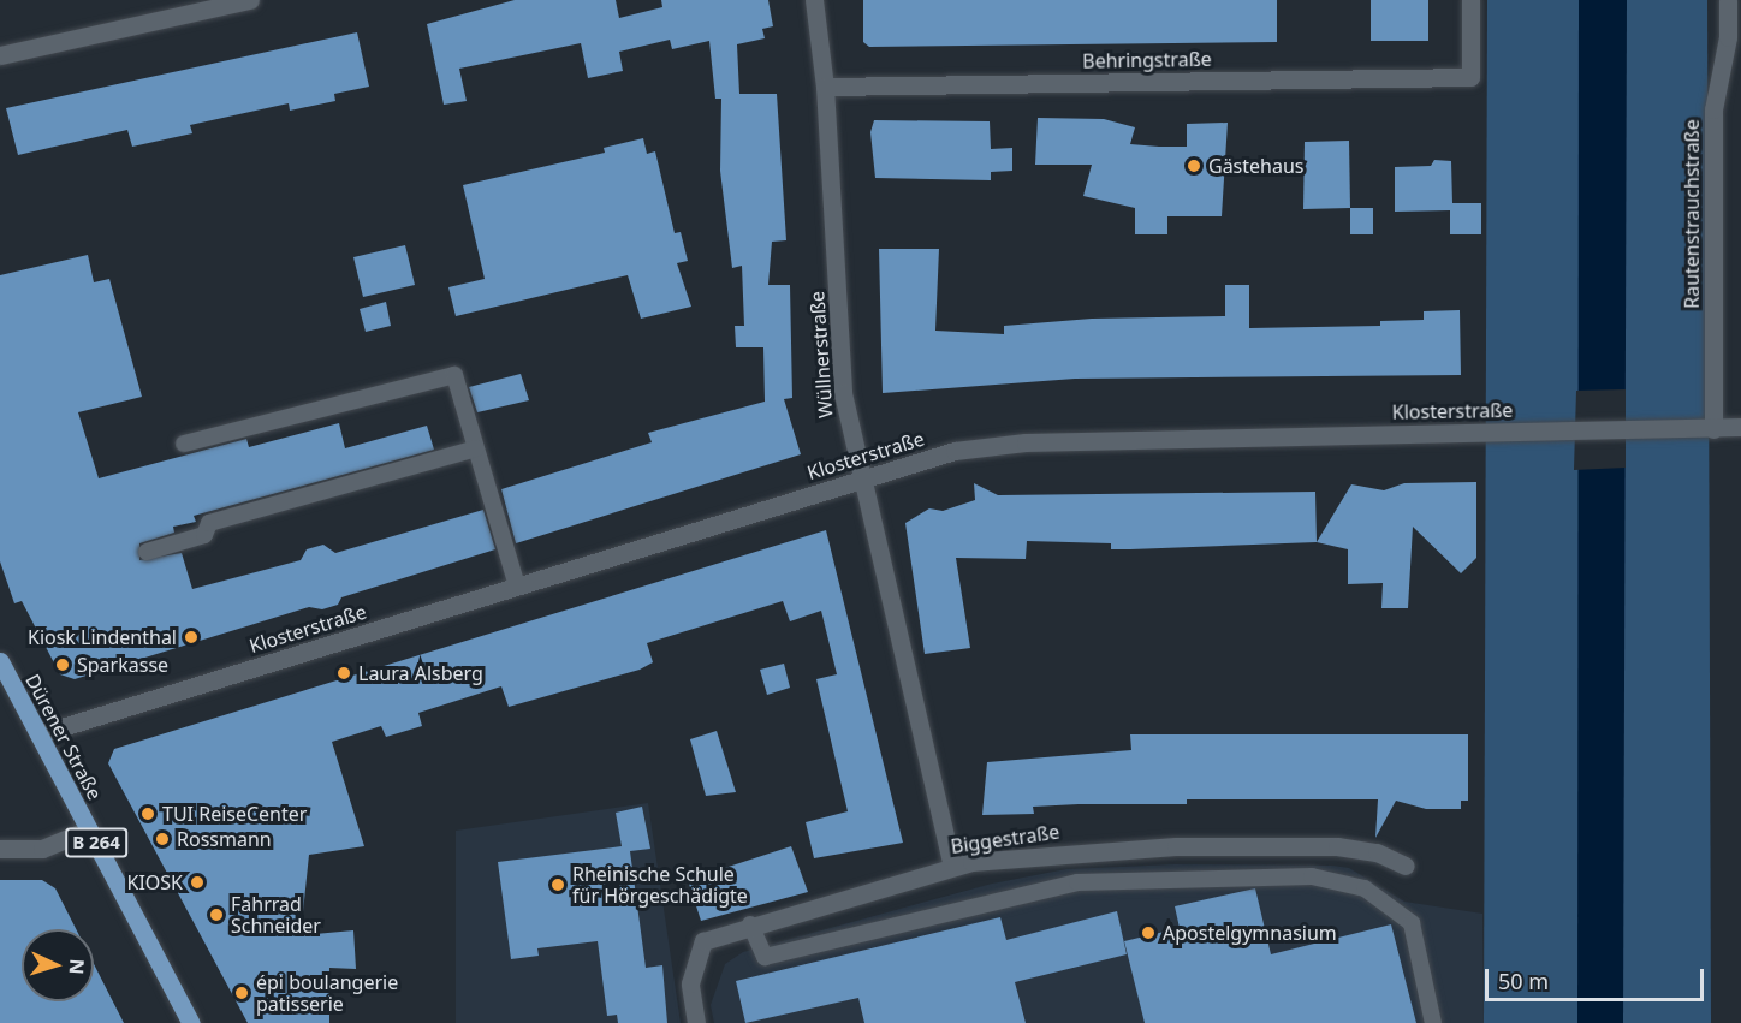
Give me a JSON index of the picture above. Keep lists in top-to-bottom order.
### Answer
{
  "streets": {
    "main road": ["Dürener Straße", "B 264"],
    "street": [
      "Behringstraße",
      "Rautenstrauchstraße",
      "Wüllnerstraße",
      "Klosterstraße",
      "Biggestraße"
    ]
  },
  "crossings": [
    ["Behringstraße", "Wüllnerstraße"],
    ["Rautenstrauchstraße", "Klosterstraße"],
    ["Wüllnerstraße", "Klosterstraße"],
    ["Wüllnerstraße", "Biggestraße"],
    ["Klosterstraße", "Dürener Straße"]
  ],
  "places": [
    "Gästehaus",
    "Kiosk Lindenthal",
    "Sparkasse",
    "Laura Alsberg",
    "TUI ReiseCenter",
    "Rossmann",
    "KIOSK",
    "Rheinische Schule für Hörgeschädigte",
    "Fahrrad Schneider",
    "Apostelgymnasium",
    "épi boulangerie patisserie"
  ],
  "scale_bar": "50 m",
  "north": "right"
}
